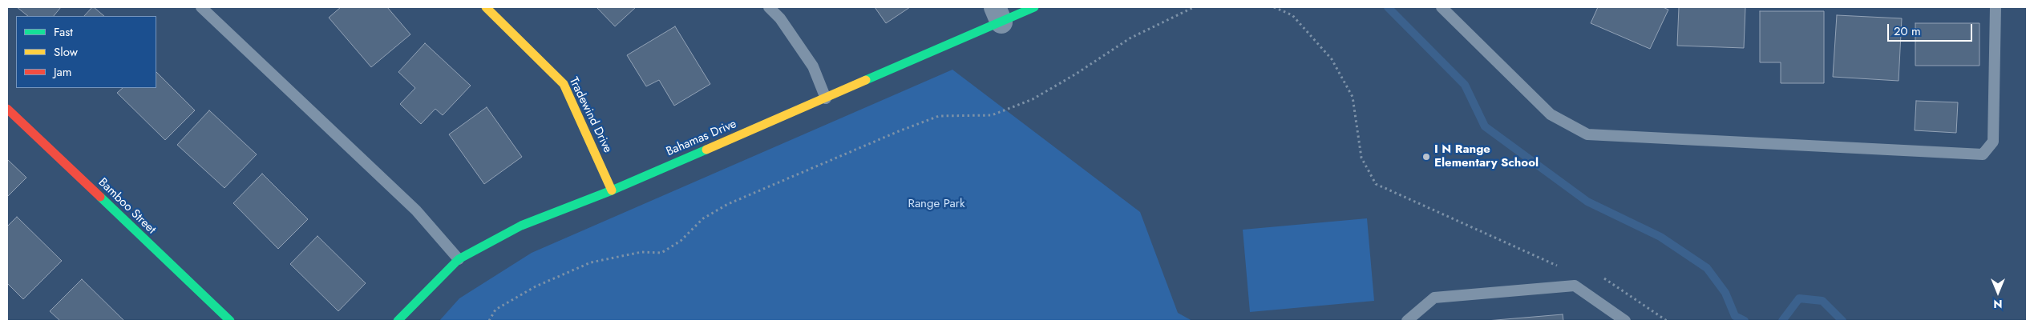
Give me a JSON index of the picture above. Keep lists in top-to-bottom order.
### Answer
{
  "streets": {
    "street": ["Tradewind Drive", "Bahamas Drive", "Bamboo Street"]
  },
  "crossings": [
    ["Tradewind Drive", "Bahamas Drive"]
  ],
  "parks": ["Range Park"],
  "places": ["I N Range Elementary School"],
  "legend": ["Fast", "Slow", "Jam"],
  "scale_bar": "20 m",
  "north": "bottom"
}
